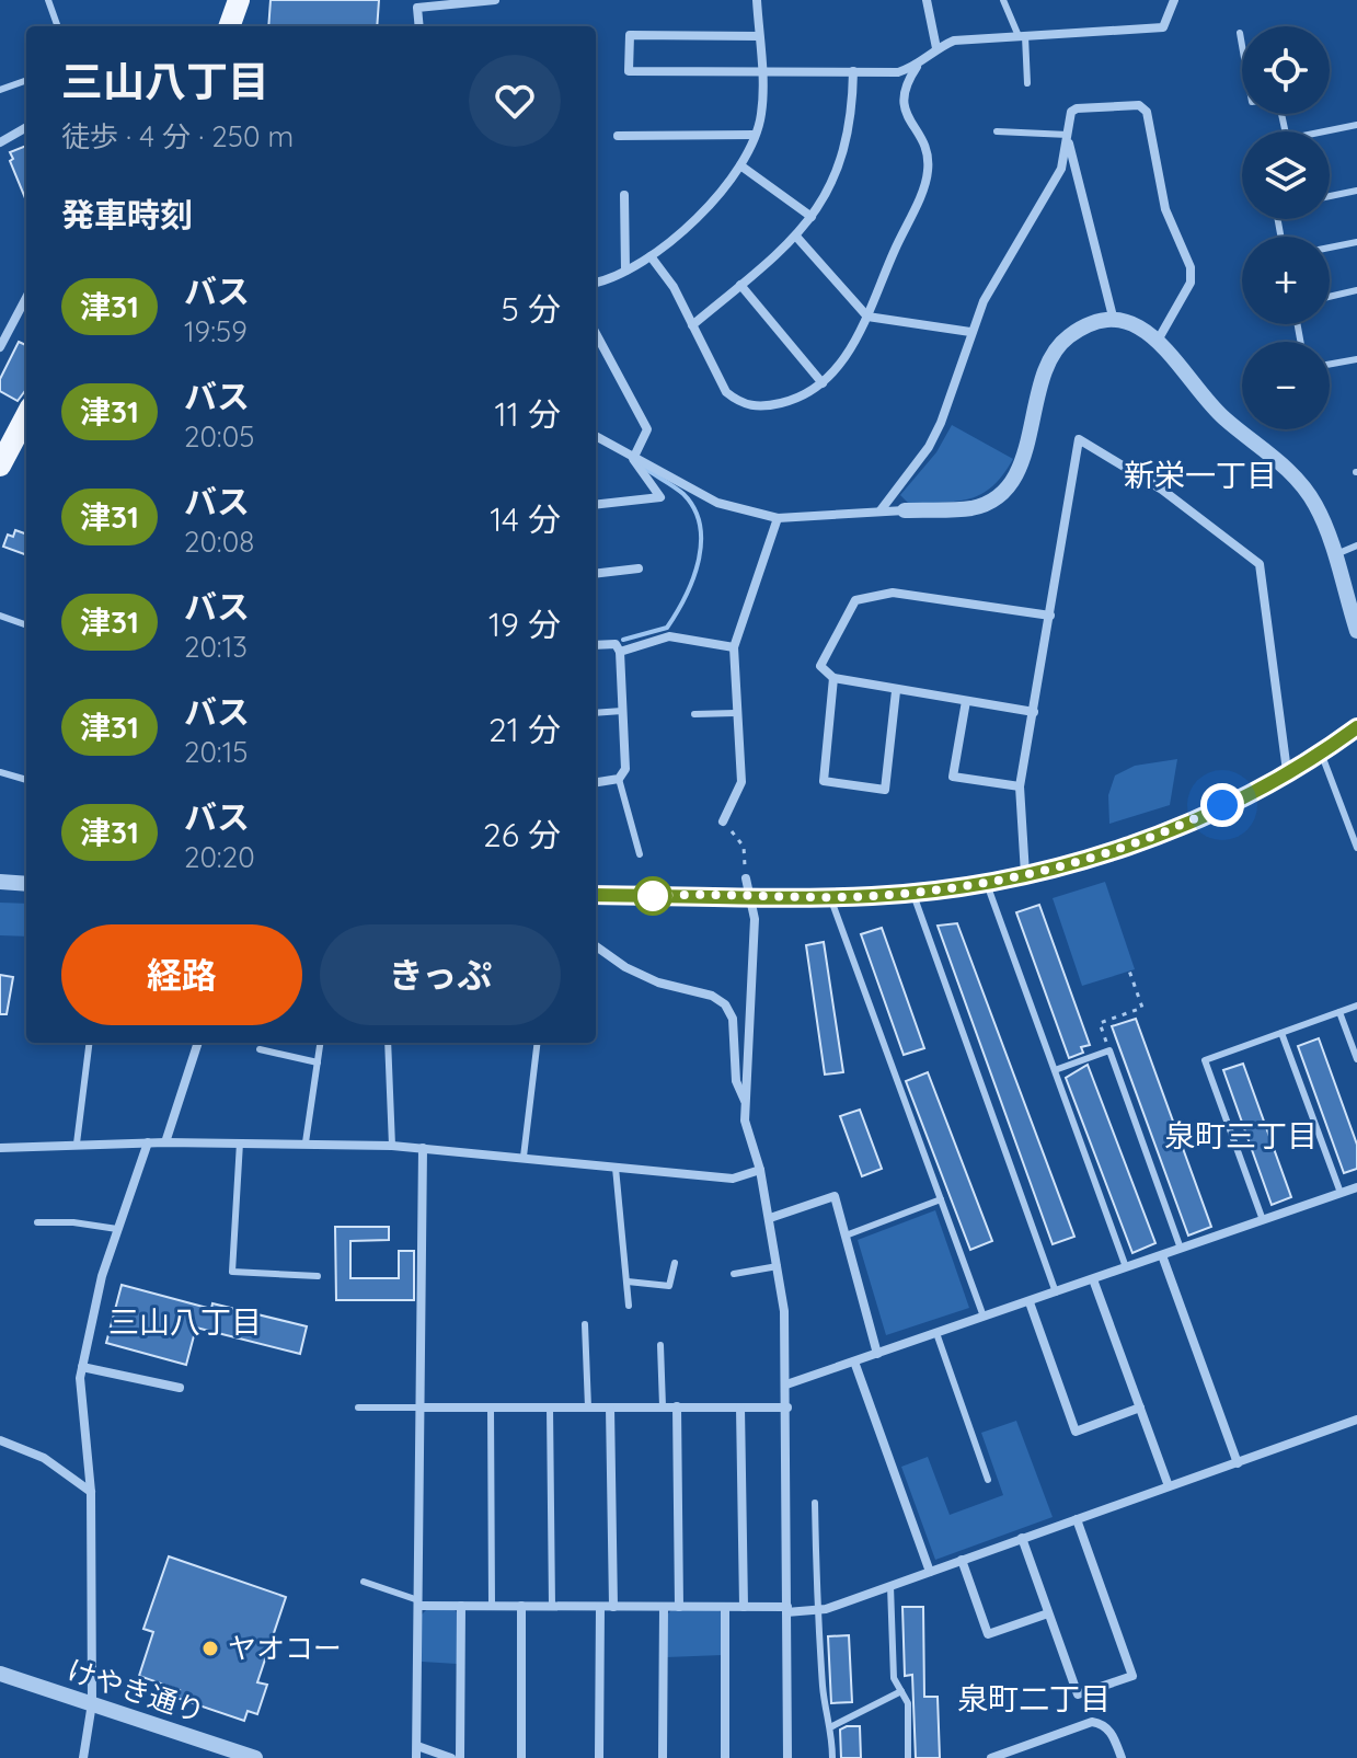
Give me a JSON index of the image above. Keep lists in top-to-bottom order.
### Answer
{
  "streets": {
    "street": ["けやき通り"]
  },
  "districts": [
    "新栄一丁目",
    "泉町三丁目",
    "三山八丁目",
    "泉町二丁目"
  ],
  "places": ["ヤオコー"],
  "lines": ["bus line 津31"],
  "page": {
    "map_buttons": ["+", "−"],
    "heading": [
      ["三山八丁目", "徒歩 · 4 分 · 250 m"],
      "発車時刻"
    ],
    "list": [
      {
        "mark": "津31",
        "name": "バス",
        "note": "19:59",
        "value": "5 分"
      },
      {
        "mark": "津31",
        "name": "バス",
        "note": "20:05",
        "value": "11 分"
      },
      {
        "mark": "津31",
        "name": "バス",
        "note": "20:08",
        "value": "14 分"
      },
      {
        "mark": "津31",
        "name": "バス",
        "note": "20:13",
        "value": "19 分"
      },
      {
        "mark": "津31",
        "name": "バス",
        "note": "20:15",
        "value": "21 分"
      },
      {
        "mark": "津31",
        "name": "バス",
        "note": "20:20",
        "value": "26 分"
      }
    ],
    "buttons": ["経路", "きっぷ"]
  }
}
